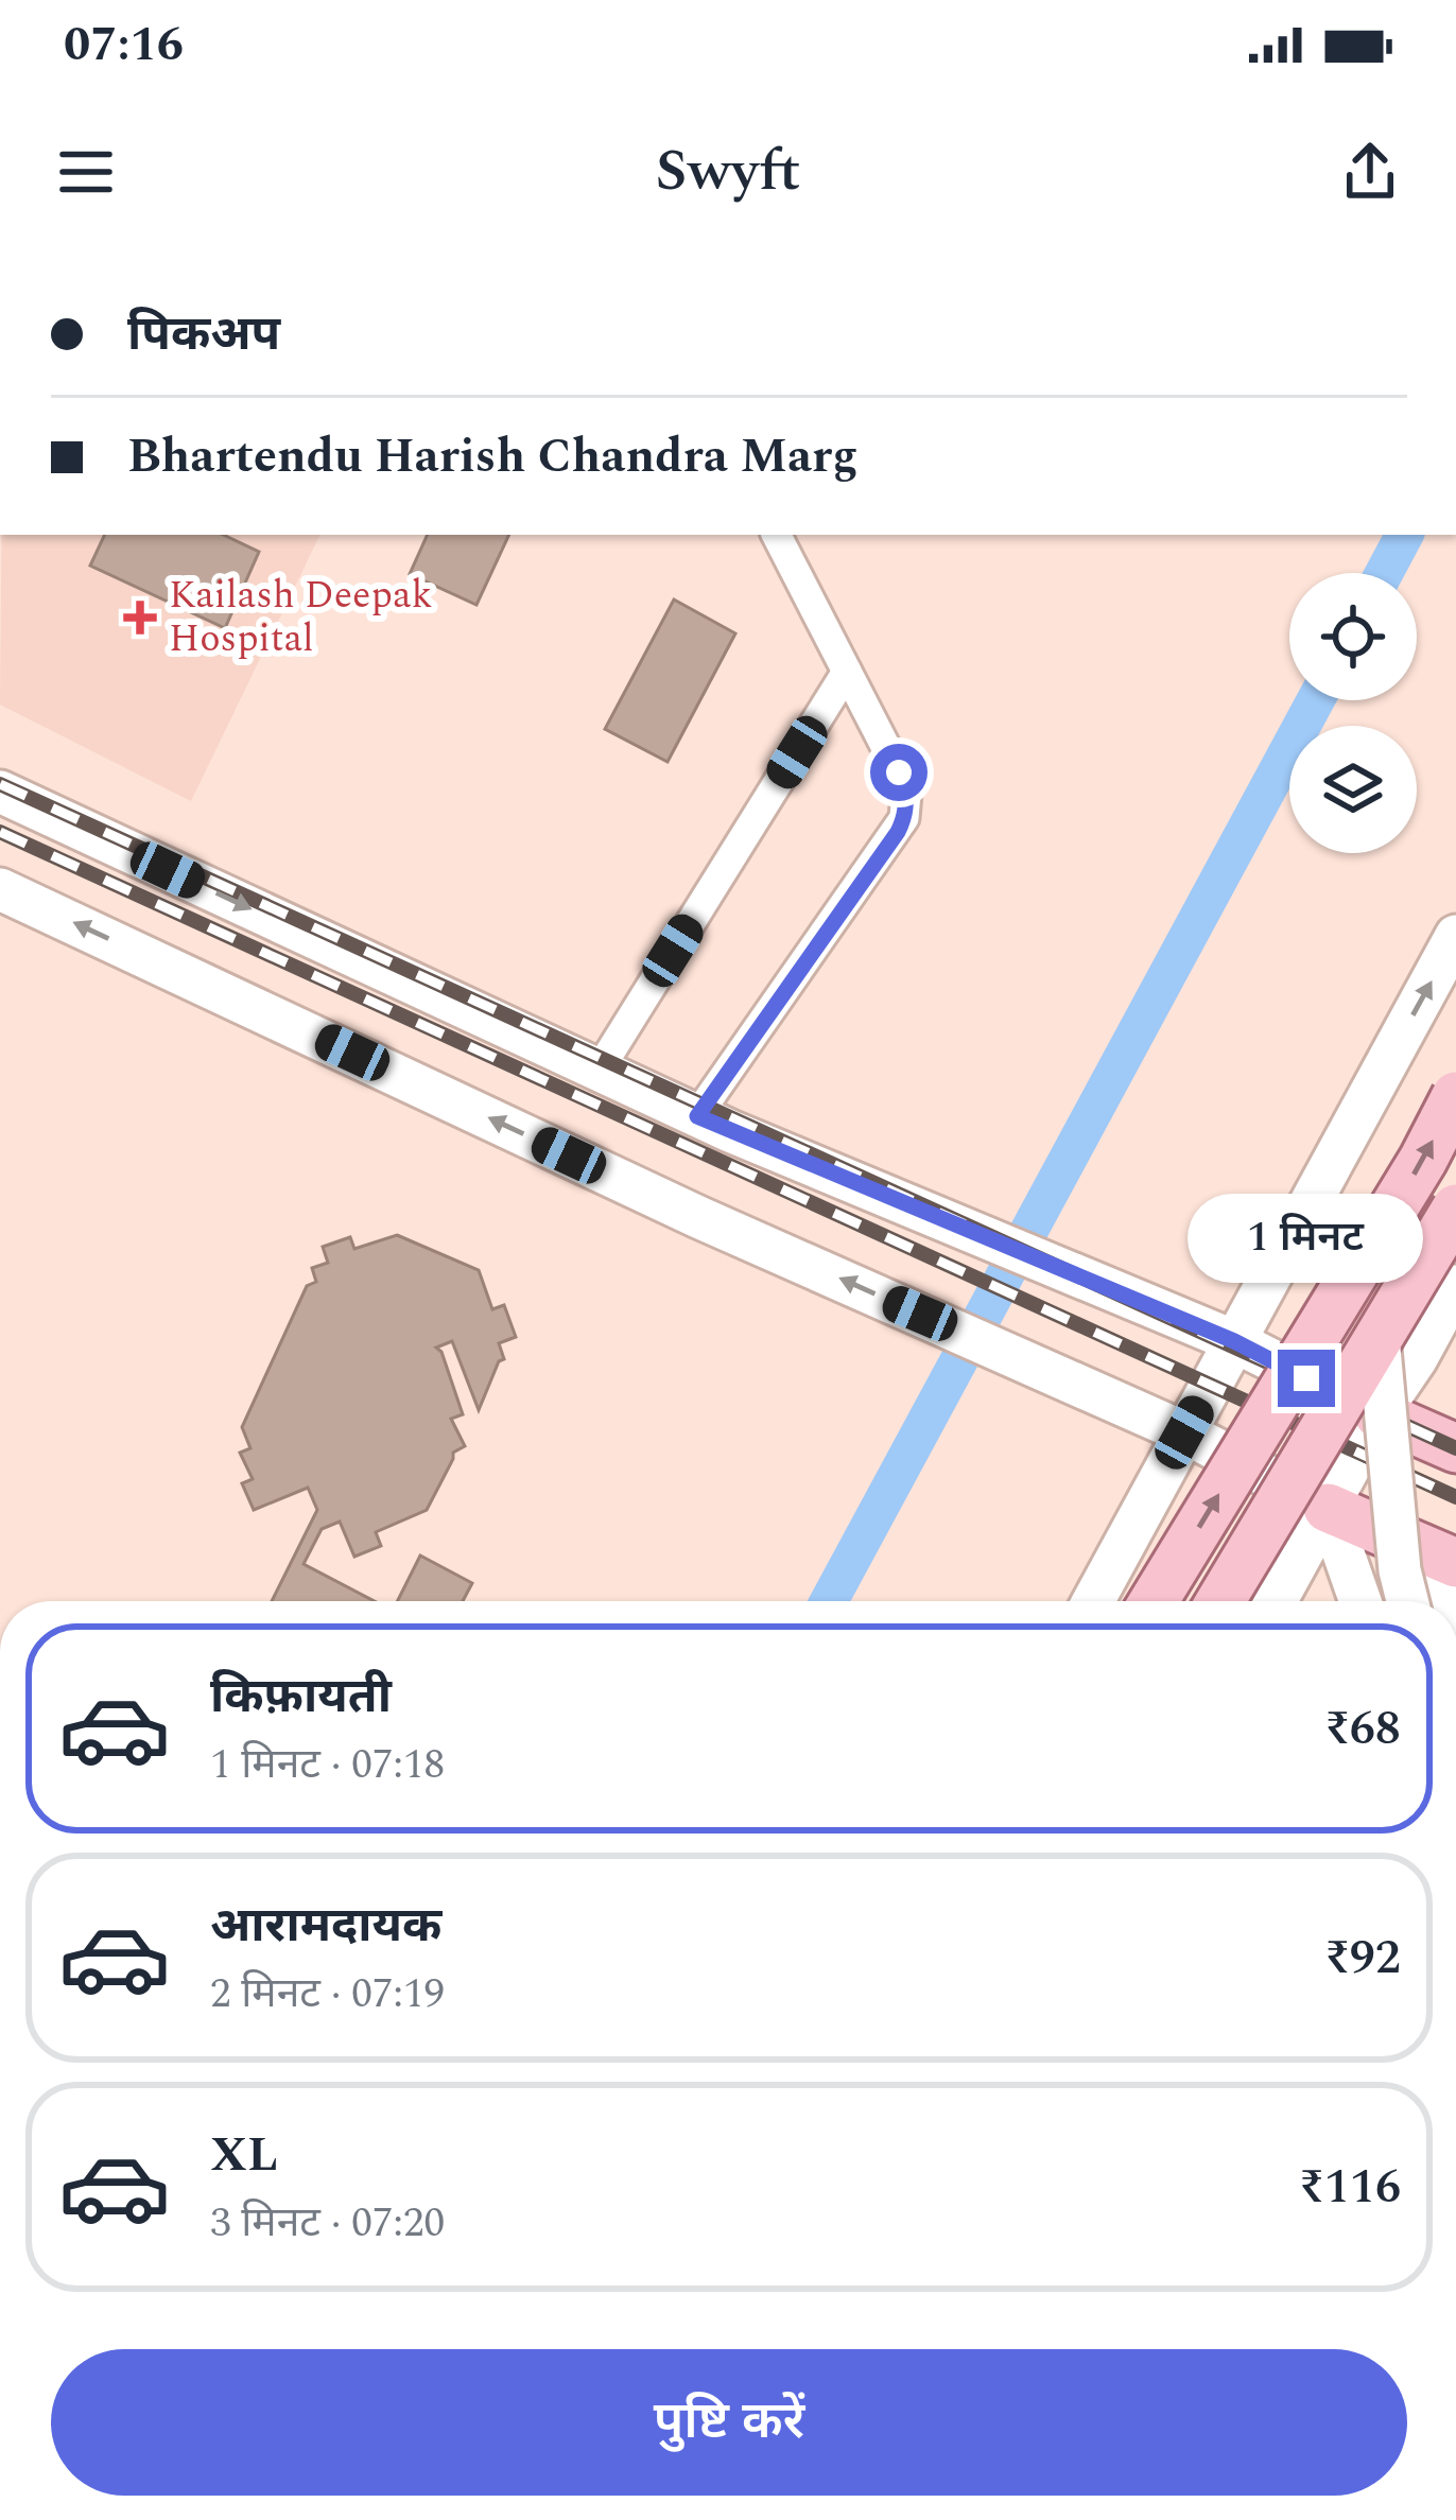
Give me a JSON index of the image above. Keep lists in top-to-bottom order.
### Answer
{
  "places": {
    "health": ["Kailash Deepak Hospital"]
  },
  "page": {
    "status": "07:16",
    "header": "Swyft",
    "banner": ["पिकअप", "Bhartendu Harish Chandra Marg"],
    "bubble": "1 मिनट",
    "list": [
      {
        "name": "किफ़ायती",
        "note": "1 मिनट · 07:18",
        "value": "₹68"
      },
      {
        "name": "आरामदायक",
        "note": "2 मिनट · 07:19",
        "value": "₹92"
      },
      {
        "name": "XL",
        "note": "3 मिनट · 07:20",
        "value": "₹116"
      }
    ],
    "buttons": "पुष्टि करें"
  }
}
